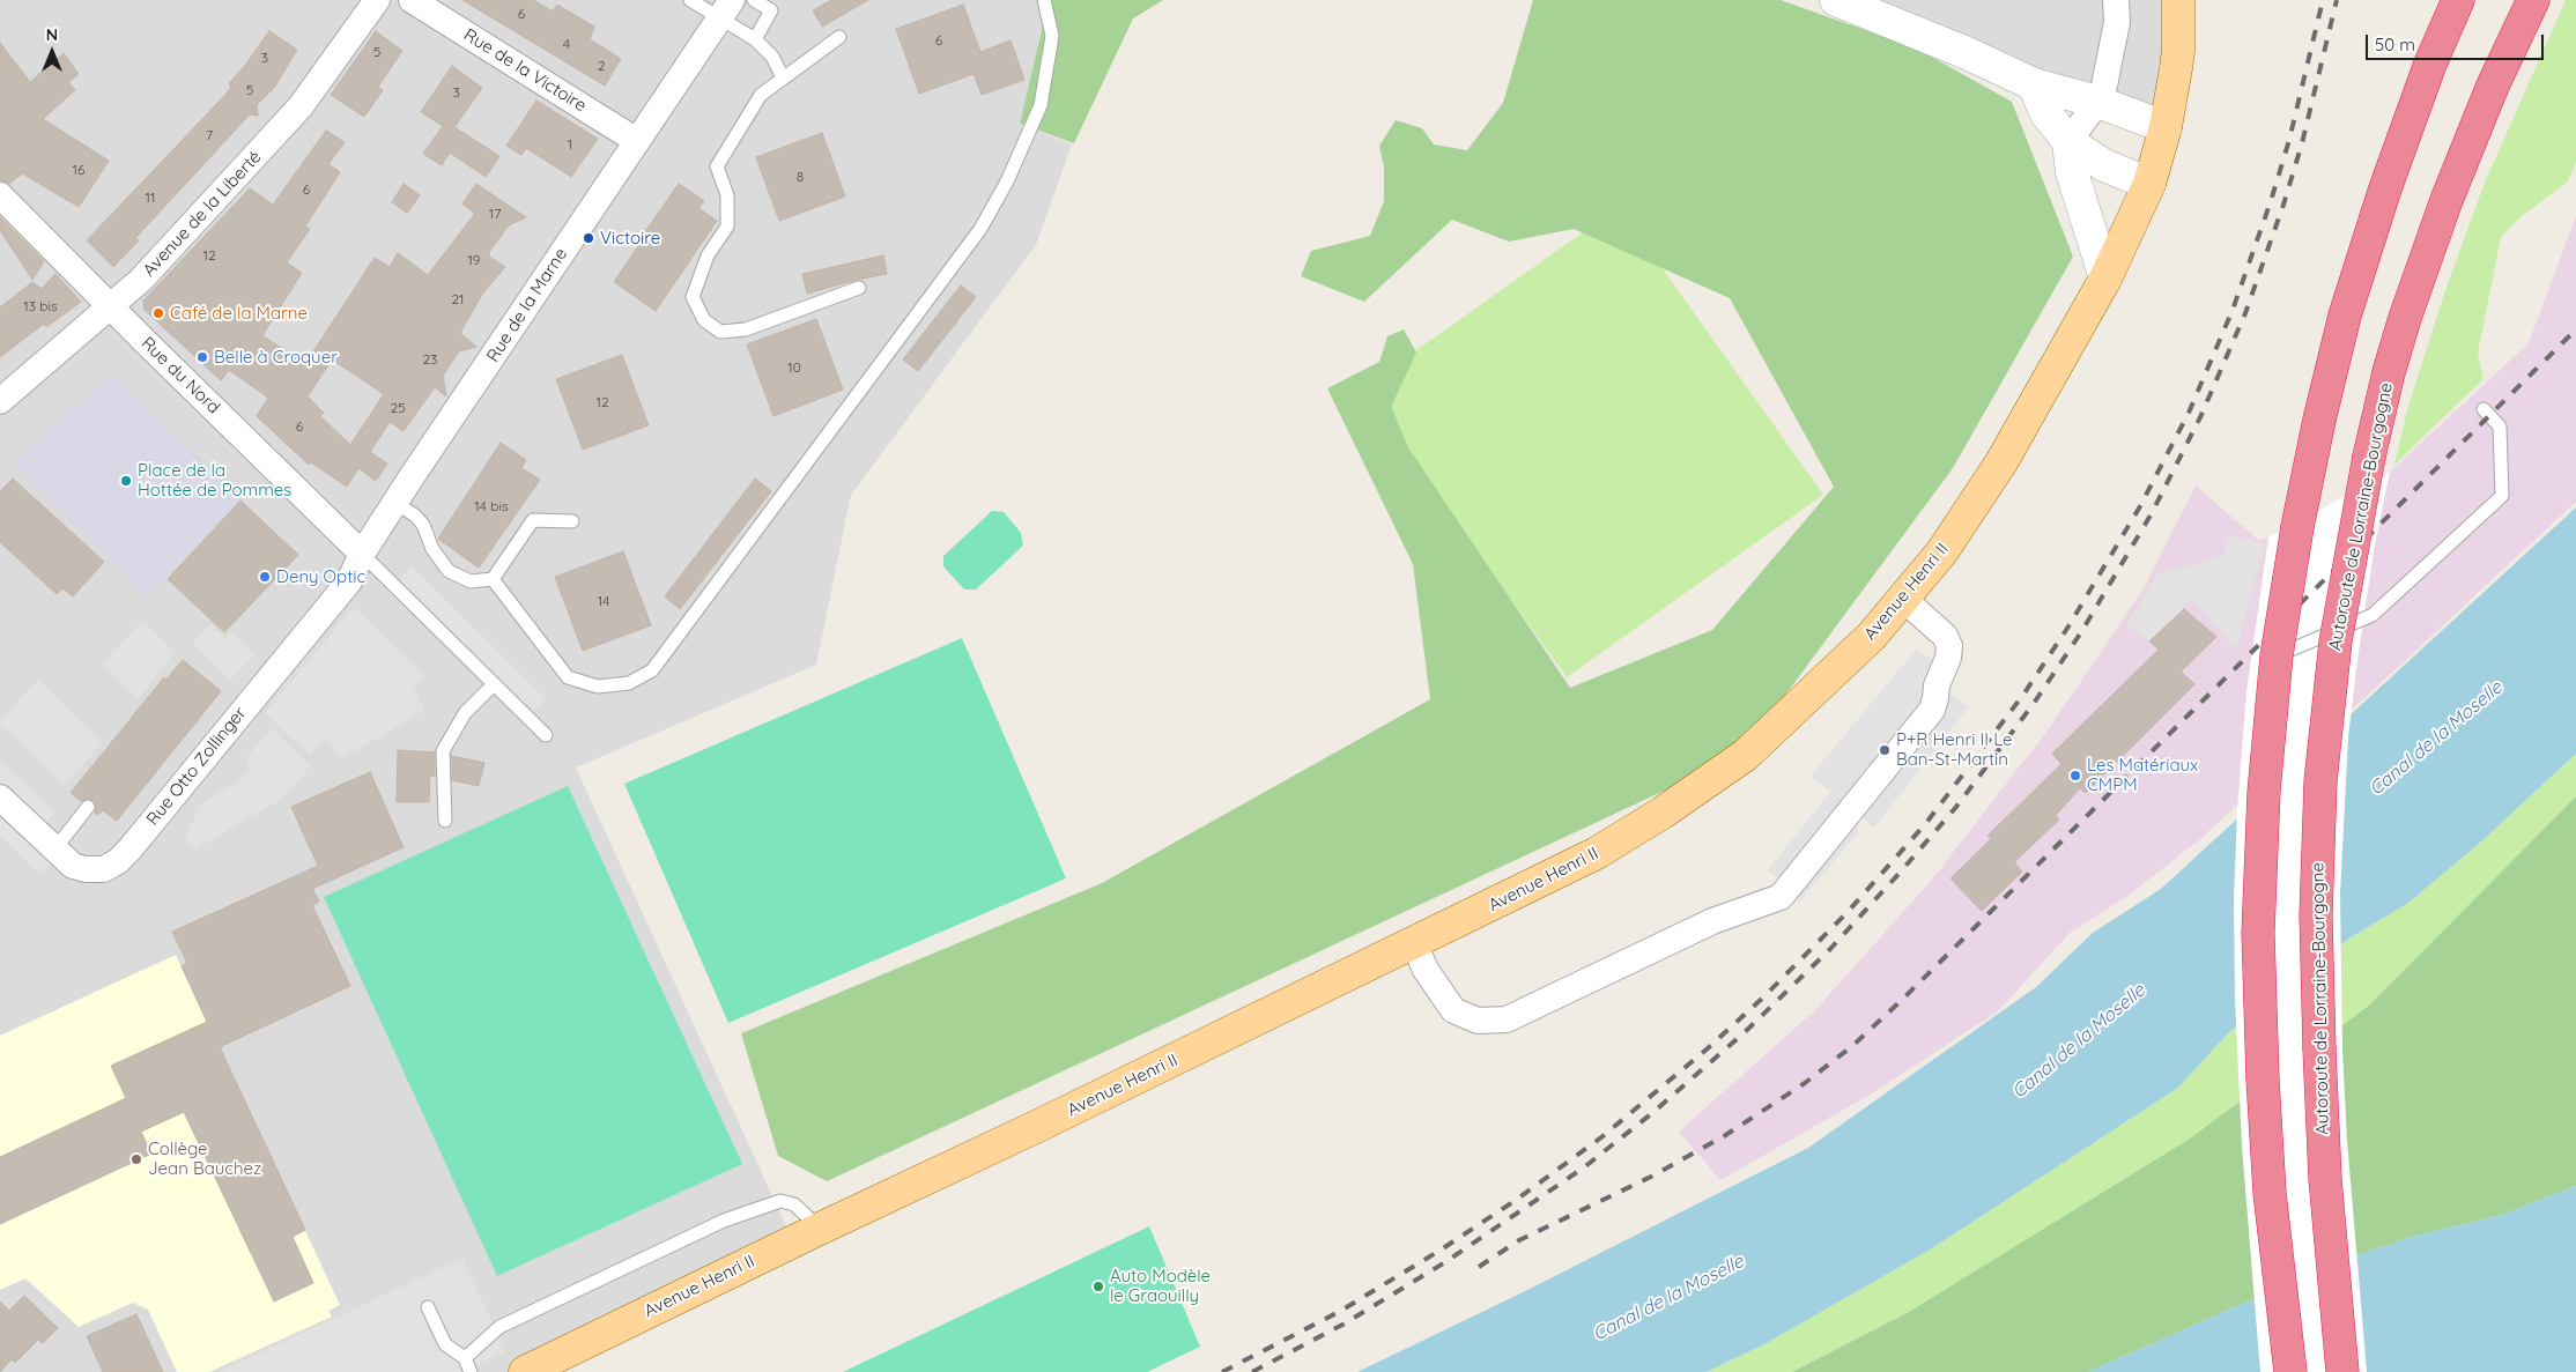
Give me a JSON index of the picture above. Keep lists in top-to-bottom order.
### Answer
{
  "streets": {
    "highway": ["Autoroute de Lorraine-Bourgogne"],
    "main road": ["Avenue Henri II"],
    "street": [
      "Rue de la Victoire",
      "Avenue de la Liberté",
      "Rue de la Marne",
      "Rue du Nord",
      "Rue Otto Zollinger"
    ]
  },
  "crossings": [
    ["Rue de la Victoire", "Rue de la Marne"],
    ["Avenue de la Liberté", "Rue du Nord"],
    ["Rue de la Marne", "Rue du Nord"],
    ["Rue de la Marne", "Rue Otto Zollinger"],
    ["Rue du Nord", "Rue Otto Zollinger"]
  ],
  "water": ["Canal de la Moselle"],
  "places": [
    "Victoire",
    "Café de la Marne",
    "Belle à Croquer",
    "Place de la Hottée de Pommes",
    "Deny Optic",
    "P+R Henri II Le Ban-St-Martin",
    "Les Matériaux CMPM",
    "Collège Jean Bauchez",
    "Auto Modèle le Graouilly"
  ],
  "house_numbers": [
    "6",
    "6",
    "4",
    "5",
    "3",
    "2",
    "5",
    "3",
    "7",
    "1",
    "16",
    "8",
    "6",
    "11",
    "17",
    "12",
    "19",
    "21",
    "13 bis",
    "23",
    "10",
    "12",
    "25",
    "6",
    "14 bis",
    "14"
  ],
  "scale_bar": "50 m",
  "north": "top"
}
